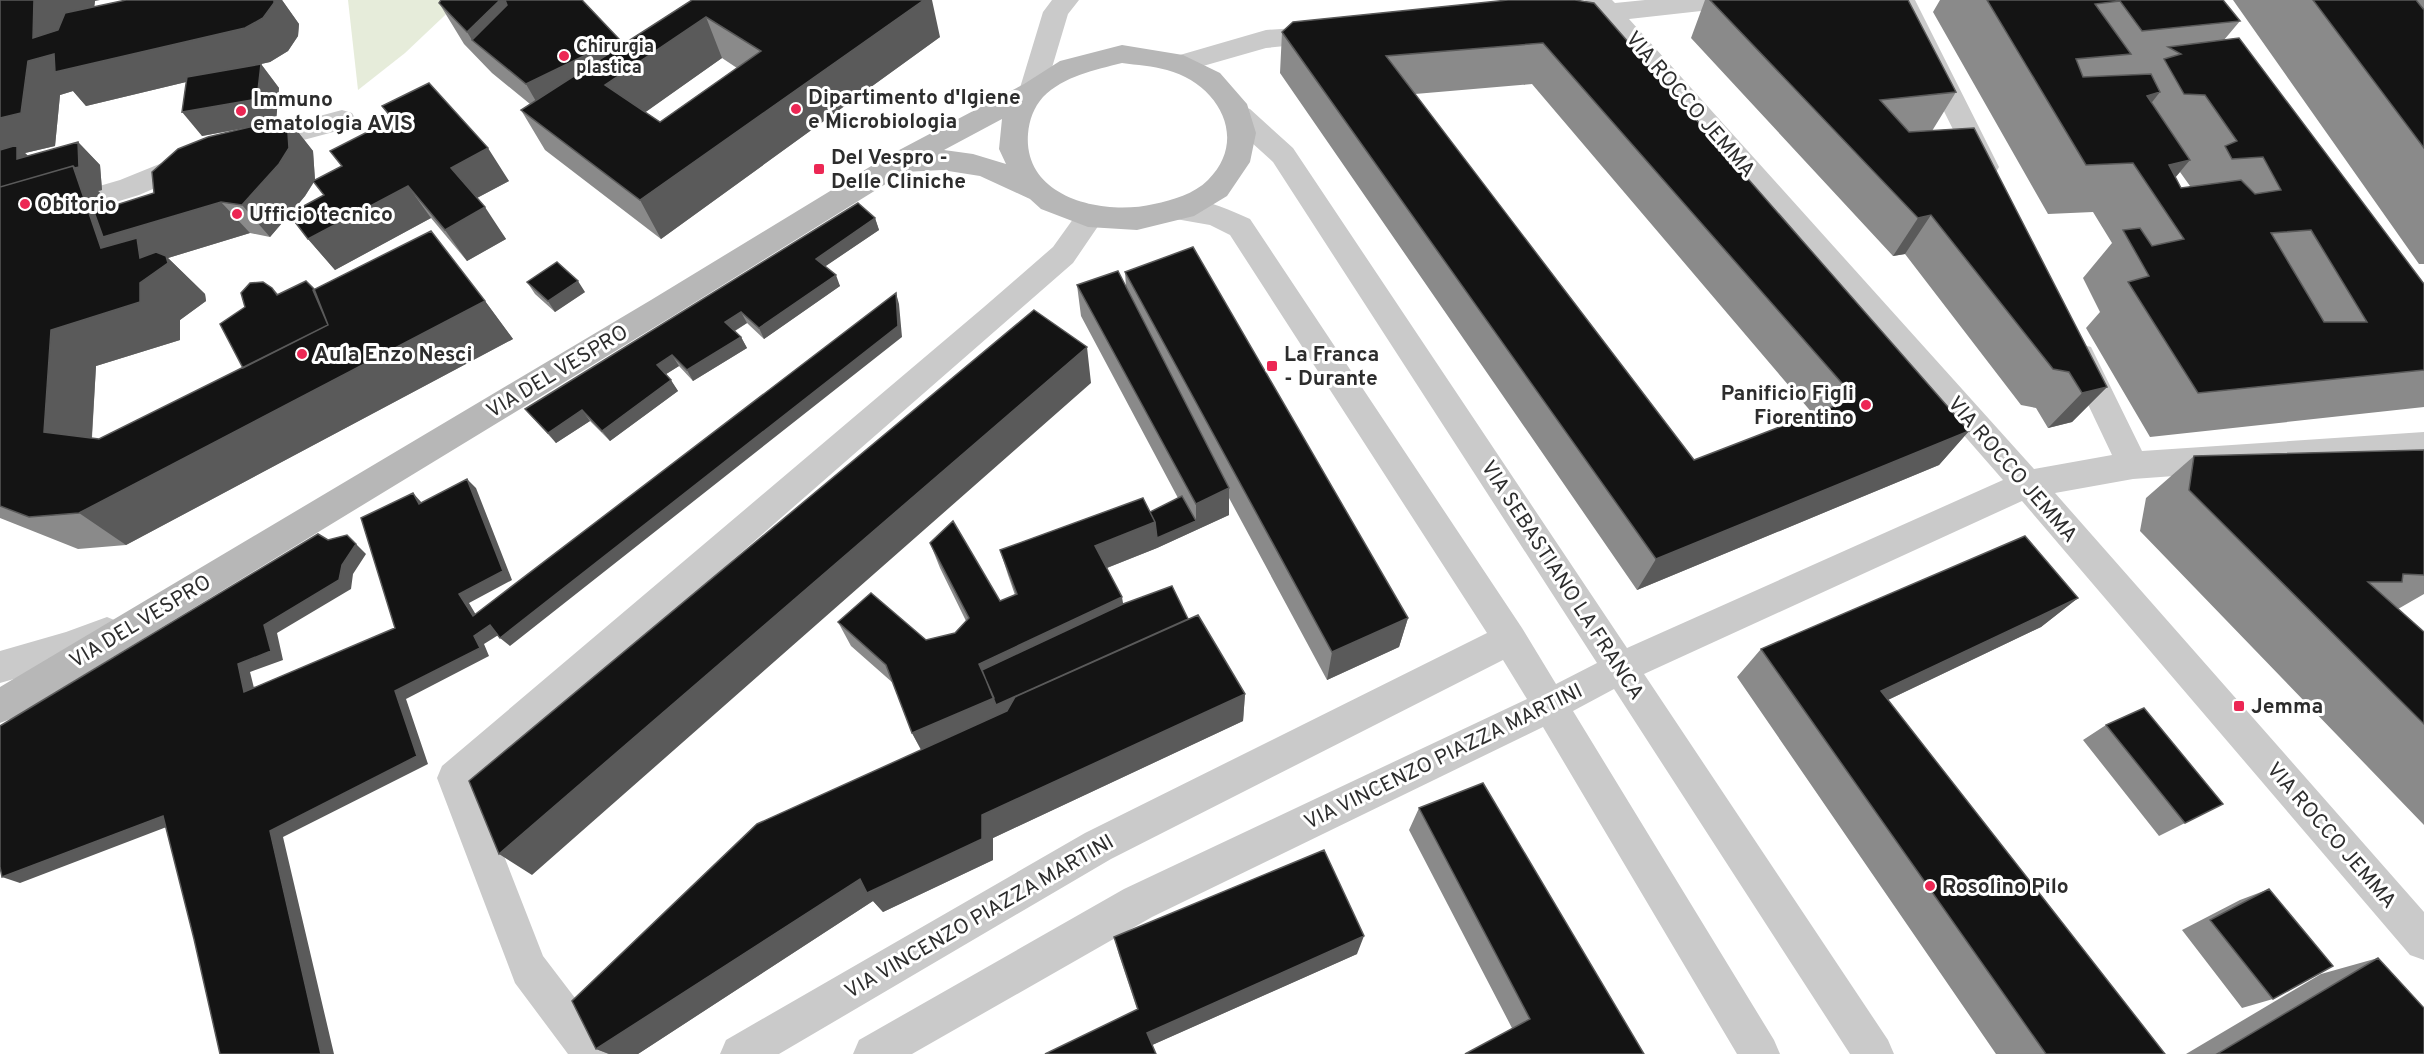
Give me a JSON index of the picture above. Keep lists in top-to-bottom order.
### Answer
{
  "streets": {
    "street": [
      "VIA ROCCO JEMMA",
      "VIA DEL VESPRO",
      "VIA SEBASTIANO LA FRANCA",
      "VIA VINCENZO PIAZZA MARTINI"
    ]
  },
  "crossings": [
    ["VIA ROCCO JEMMA", "VIA VINCENZO PIAZZA MARTINI"],
    ["VIA DEL VESPRO", "VIA SEBASTIANO LA FRANCA"],
    ["VIA SEBASTIANO LA FRANCA", "VIA VINCENZO PIAZZA MARTINI"]
  ],
  "places": {
    "other": [
      "Chirurgia plastica",
      "Dipartimento d'Igiene e Microbiologia",
      "Immuno ematologia AVIS",
      "Obitorio",
      "Ufficio tecnico",
      "Aula Enzo Nesci",
      "Panificio Figli Fiorentino",
      "Rosolino Pilo"
    ],
    "transit": ["Del Vespro - Delle Cliniche", "La Franca - Durante", "Jemma"]
  }
}
